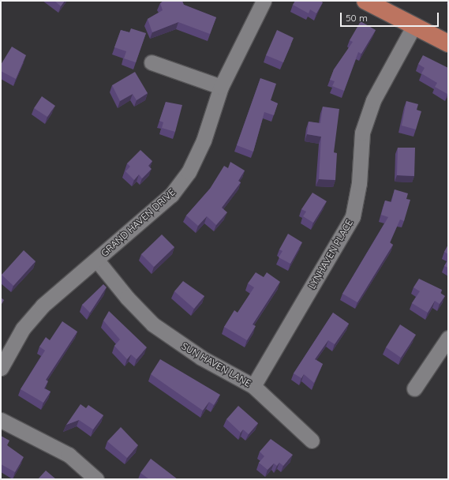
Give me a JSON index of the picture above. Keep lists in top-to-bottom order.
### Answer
{
  "streets": {
    "street": ["GRAND HAVEN DRIVE", "LYNHAVEN PLACE", "SUN HAVEN LANE"]
  },
  "crossings": [
    ["GRAND HAVEN DRIVE", "SUN HAVEN LANE"],
    ["LYNHAVEN PLACE", "SUN HAVEN LANE"]
  ],
  "scale_bar": "50 m"
}
